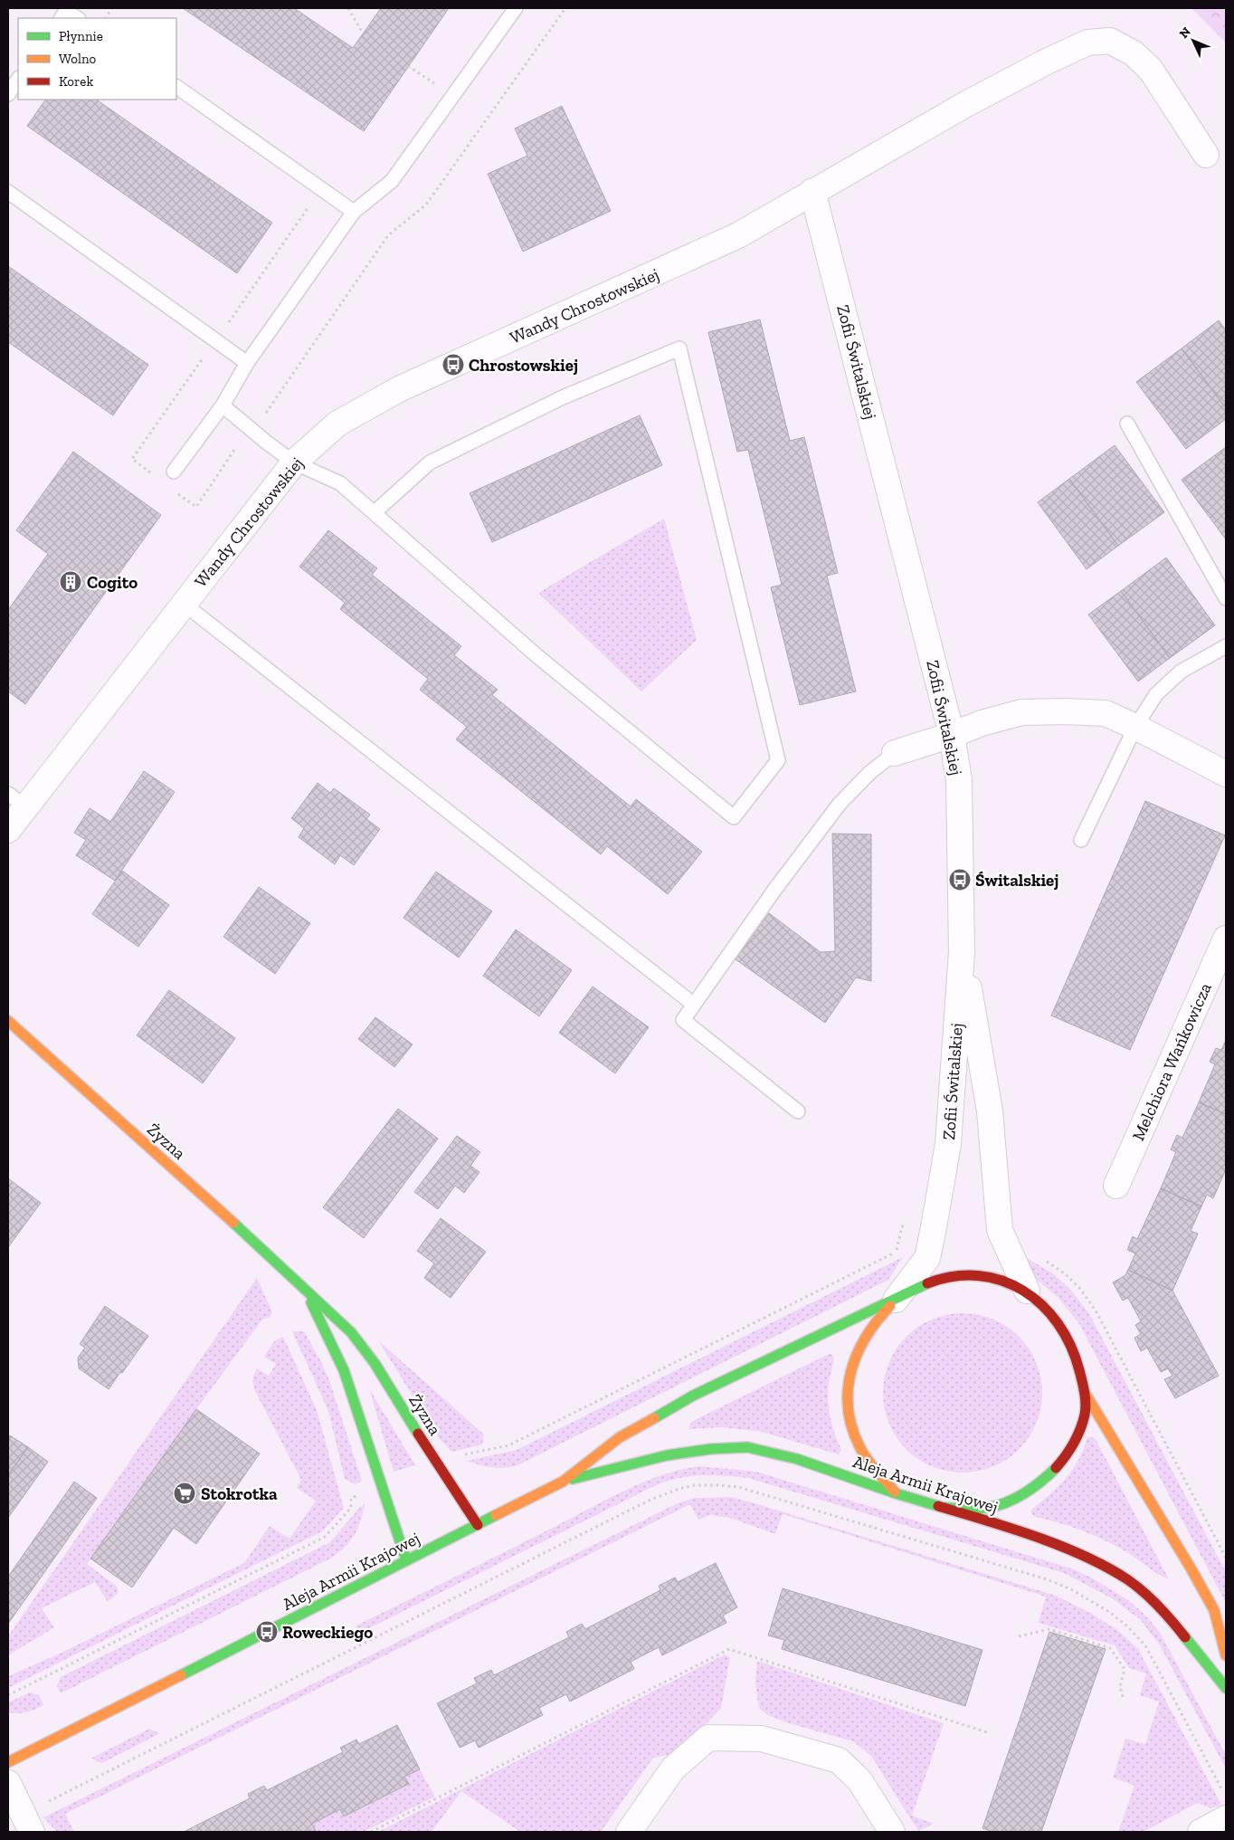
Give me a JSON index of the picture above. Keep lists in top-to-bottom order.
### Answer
{
  "streets": {
    "street": [
      "Wandy Chrostowskiej",
      "Zofii Świtalskiej",
      "Melchiora Wańkowicza",
      "Żyzna",
      "Aleja Armii Krajowej"
    ]
  },
  "crossings": [
    ["Wandy Chrostowskiej", "Zofii Świtalskiej"],
    ["Zofii Świtalskiej", "Aleja Armii Krajowej"],
    ["Żyzna", "Aleja Armii Krajowej"]
  ],
  "places": {
    "bus stop": ["Chrostowskiej", "Świtalskiej", "Roweckiego"],
    "building": ["Cogito"],
    "supermarket": ["Stokrotka"]
  },
  "legend": ["Płynnie", "Wolno", "Korek"],
  "north": "top left"
}
